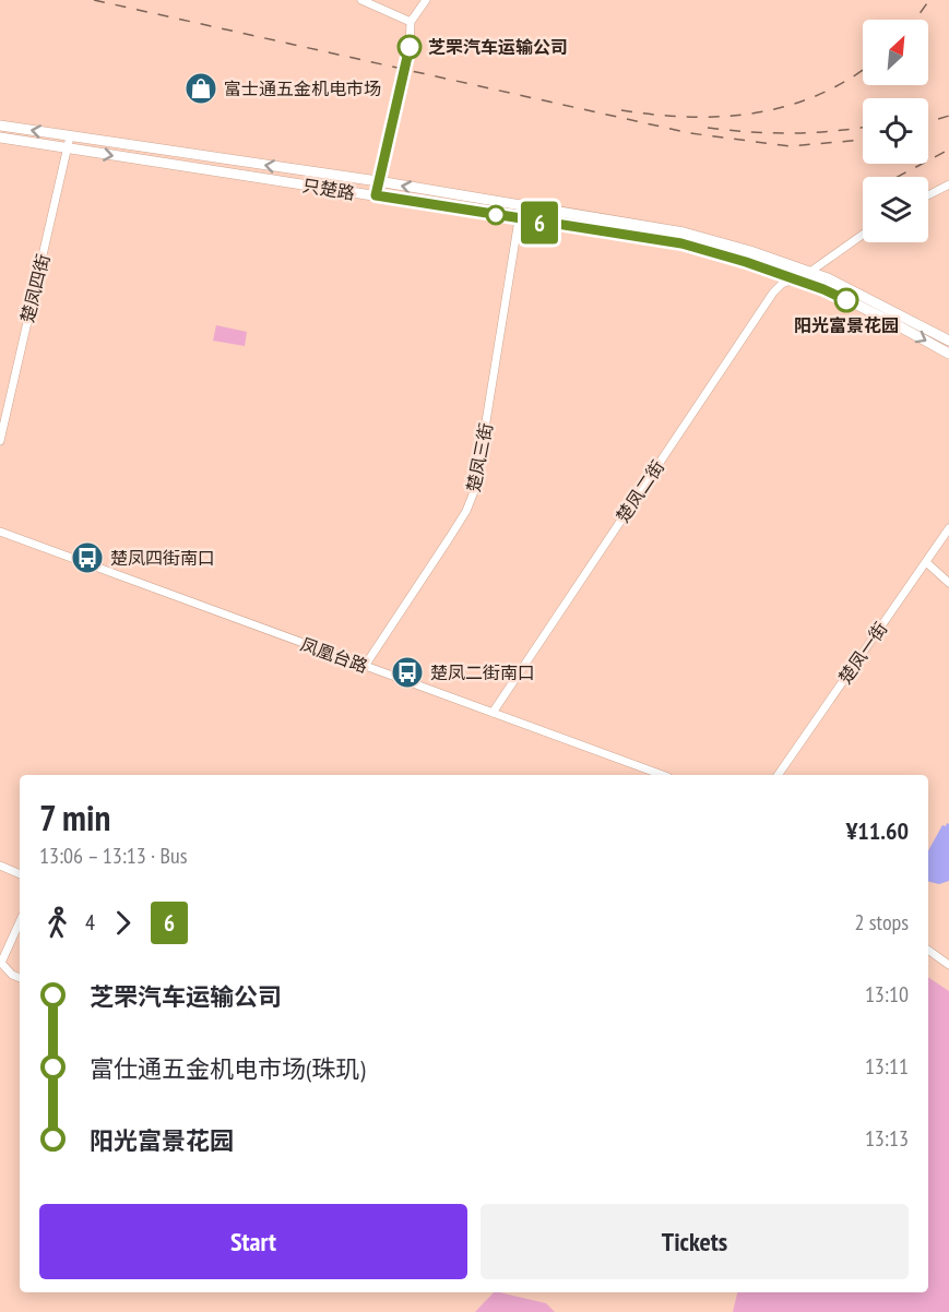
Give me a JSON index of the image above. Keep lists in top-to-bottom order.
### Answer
{
  "streets": {
    "main road": ["只楚路"],
    "street": [
      "楚凤四街",
      "楚凤三街",
      "楚凤二街",
      "楚凤一街",
      "凤凰台路"
    ]
  },
  "crossings": [
    ["只楚路", "楚凤四街"],
    ["只楚路", "楚凤三街"],
    ["只楚路", "楚凤二街"],
    ["楚凤三街", "凤凰台路"],
    ["楚凤二街", "凤凰台路"]
  ],
  "places": {
    "other": ["芝罘汽车运输公司", "阳光富景花园"],
    "shop": ["富士通五金机电市场"],
    "bus stop": ["楚凤四街南口", "楚凤二街南口"]
  },
  "lines": ["bus line 6"],
  "north": "top right",
  "page": {
    "on_map": "6",
    "heading": ["7 min", "13:06 – 13:13 · Bus", "¥11.60"],
    "legs": ["4", "6", "2 stops"],
    "list": [
      {
        "name": "芝罘汽车运输公司",
        "value": "13:10"
      },
      {
        "name": "富仕通五金机电市场(珠玑)",
        "value": "13:11"
      },
      {
        "name": "阳光富景花园",
        "value": "13:13"
      }
    ],
    "buttons": ["Start", "Tickets"]
  }
}
